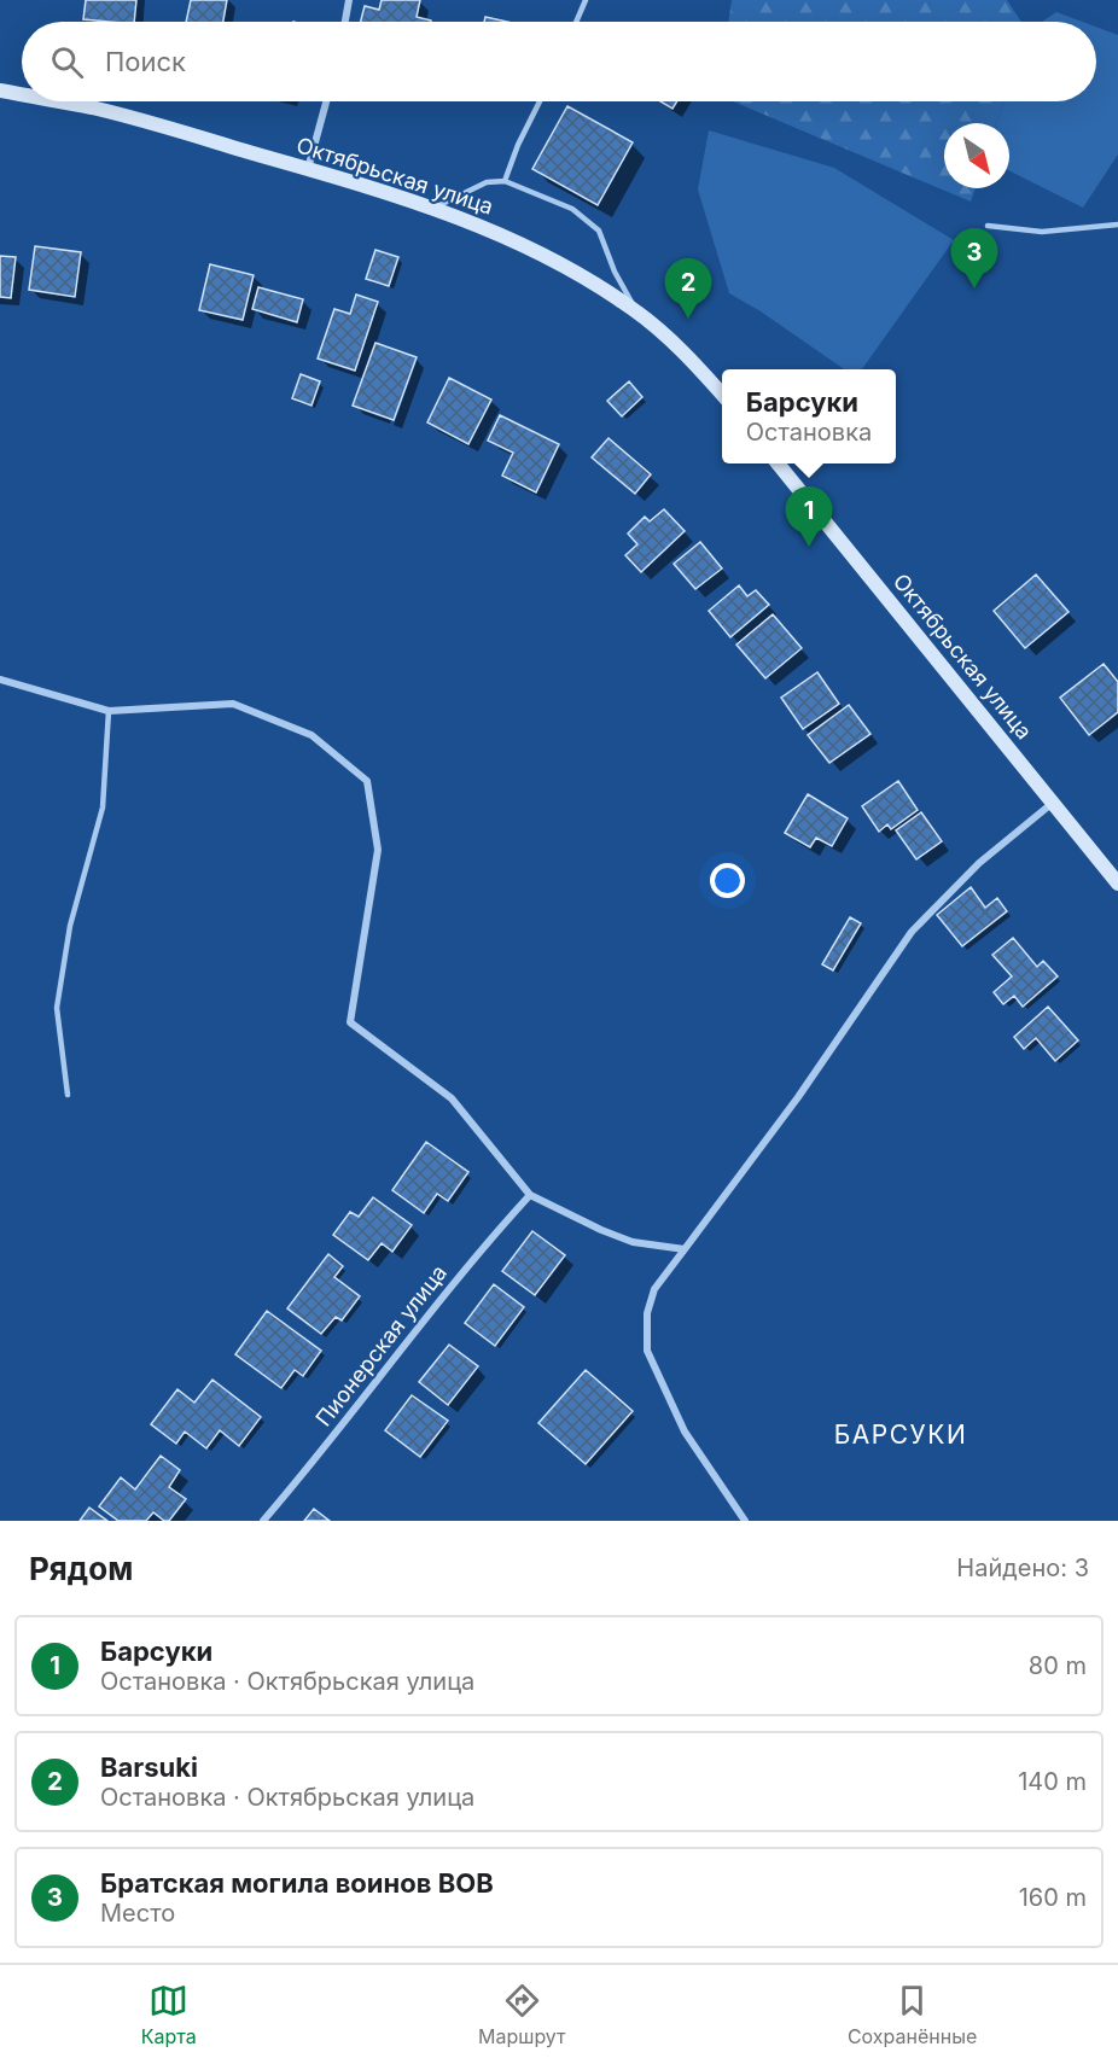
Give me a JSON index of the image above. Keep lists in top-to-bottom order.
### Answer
{
  "streets": {
    "main road": ["Октябрьская улица"],
    "street": ["Пионерская улица"]
  },
  "districts": ["БАРСУКИ"],
  "north": "bottom right",
  "page": {
    "search": "Поиск",
    "pins": ["3", "2", "1"],
    "popup": ["Барсуки", "Остановка"],
    "heading": ["Рядом", "Найдено: 3"],
    "list": [
      {
        "mark": "1",
        "name": "Барсуки",
        "note": "Остановка · Октябрьская улица",
        "value": "80 m"
      },
      {
        "mark": "2",
        "name": "Barsuki",
        "note": "Остановка · Октябрьская улица",
        "value": "140 m"
      },
      {
        "mark": "3",
        "name": "Братская могила воинов ВОВ",
        "note": "Место",
        "value": "160 m"
      }
    ],
    "nav": ["Карта", "Маршрут", "Сохранённые"]
  }
}
